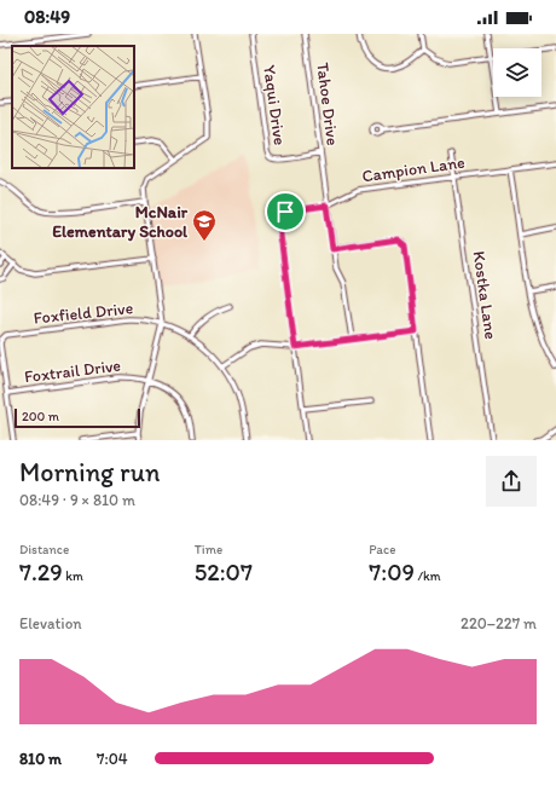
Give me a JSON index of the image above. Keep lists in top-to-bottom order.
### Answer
{
  "streets": {
    "street": [
      "Tahoe Drive",
      "Yaqui Drive",
      "Campion Lane",
      "Kostka Lane",
      "Foxfield Drive",
      "Foxtrail Drive"
    ]
  },
  "crossings": [
    ["Tahoe Drive", "Yaqui Drive"],
    ["Tahoe Drive", "Campion Lane"],
    ["Campion Lane", "Kostka Lane"]
  ],
  "places": {
    "school or university": ["McNair Elementary School"]
  },
  "scale_bar": "200 m",
  "page": {
    "status": "08:49",
    "scale": "200 m",
    "heading": ["Morning run", "08:49 · 9 × 810 m"],
    "stats": [
      ["Distance", "7.29 km"],
      ["Time", "52:07"],
      ["Pace", "7:09 /km"]
    ],
    "chart": ["Elevation", "220–227 m"],
    "list": [
      {
        "name": "810 m",
        "note": "7:04"
      }
    ]
  }
}
